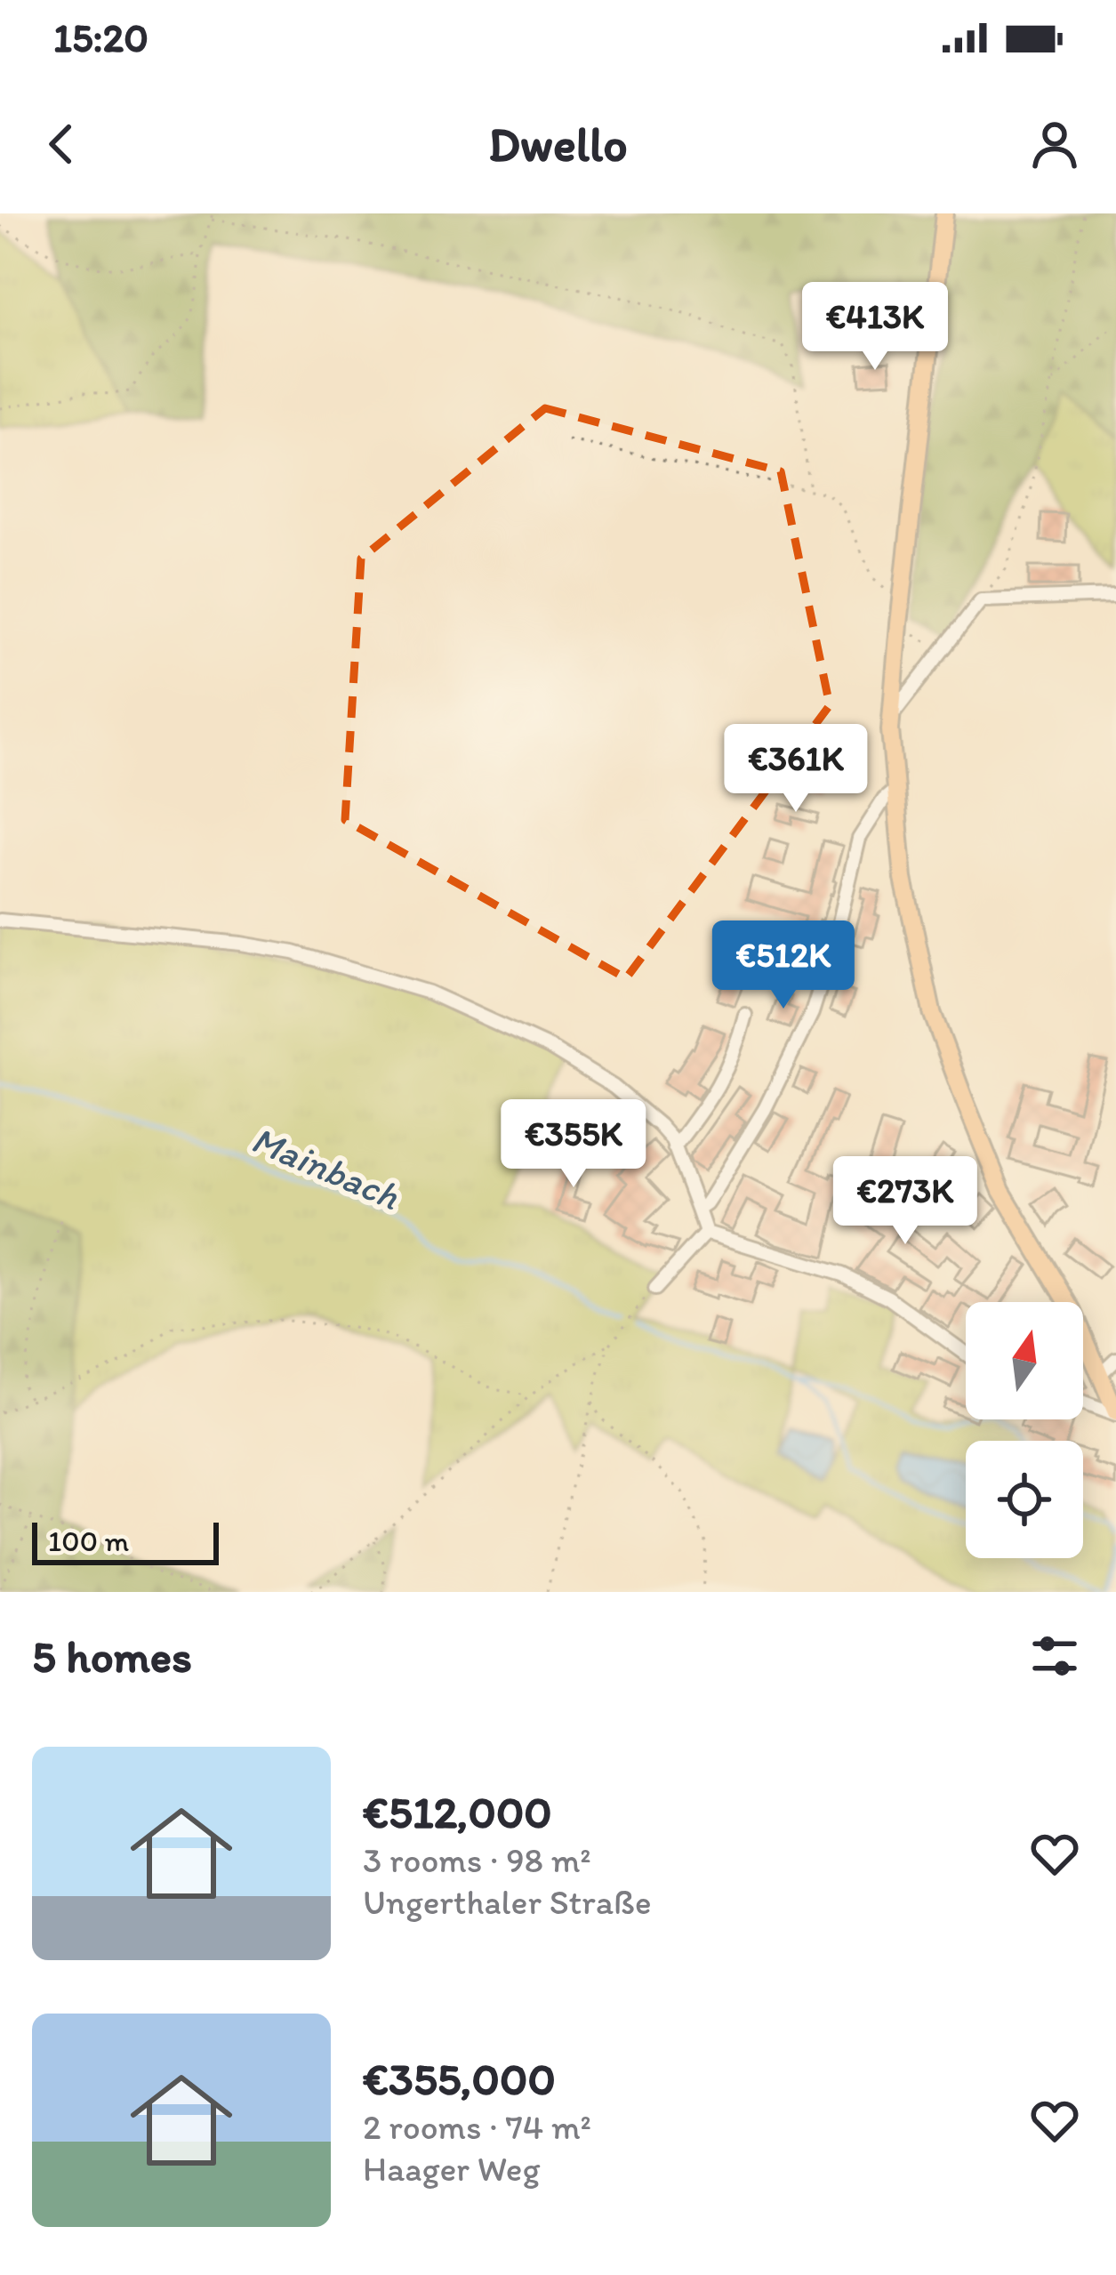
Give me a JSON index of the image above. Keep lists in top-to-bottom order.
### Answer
{
  "water": ["Mainbach"],
  "scale_bar": "100 m",
  "north": "top",
  "page": {
    "status": "15:20",
    "header": "Dwello",
    "price": [
      "€413K",
      "€361K",
      "€512K",
      "€355K",
      "€273K"
    ],
    "scale": "100 m",
    "heading": "5 homes",
    "list": [
      {
        "name": "€512,000",
        "note": "3 rooms · 98 m² · Ungerthaler Straße"
      },
      {
        "name": "€355,000",
        "note": "2 rooms · 74 m² · Haager Weg"
      }
    ]
  }
}
